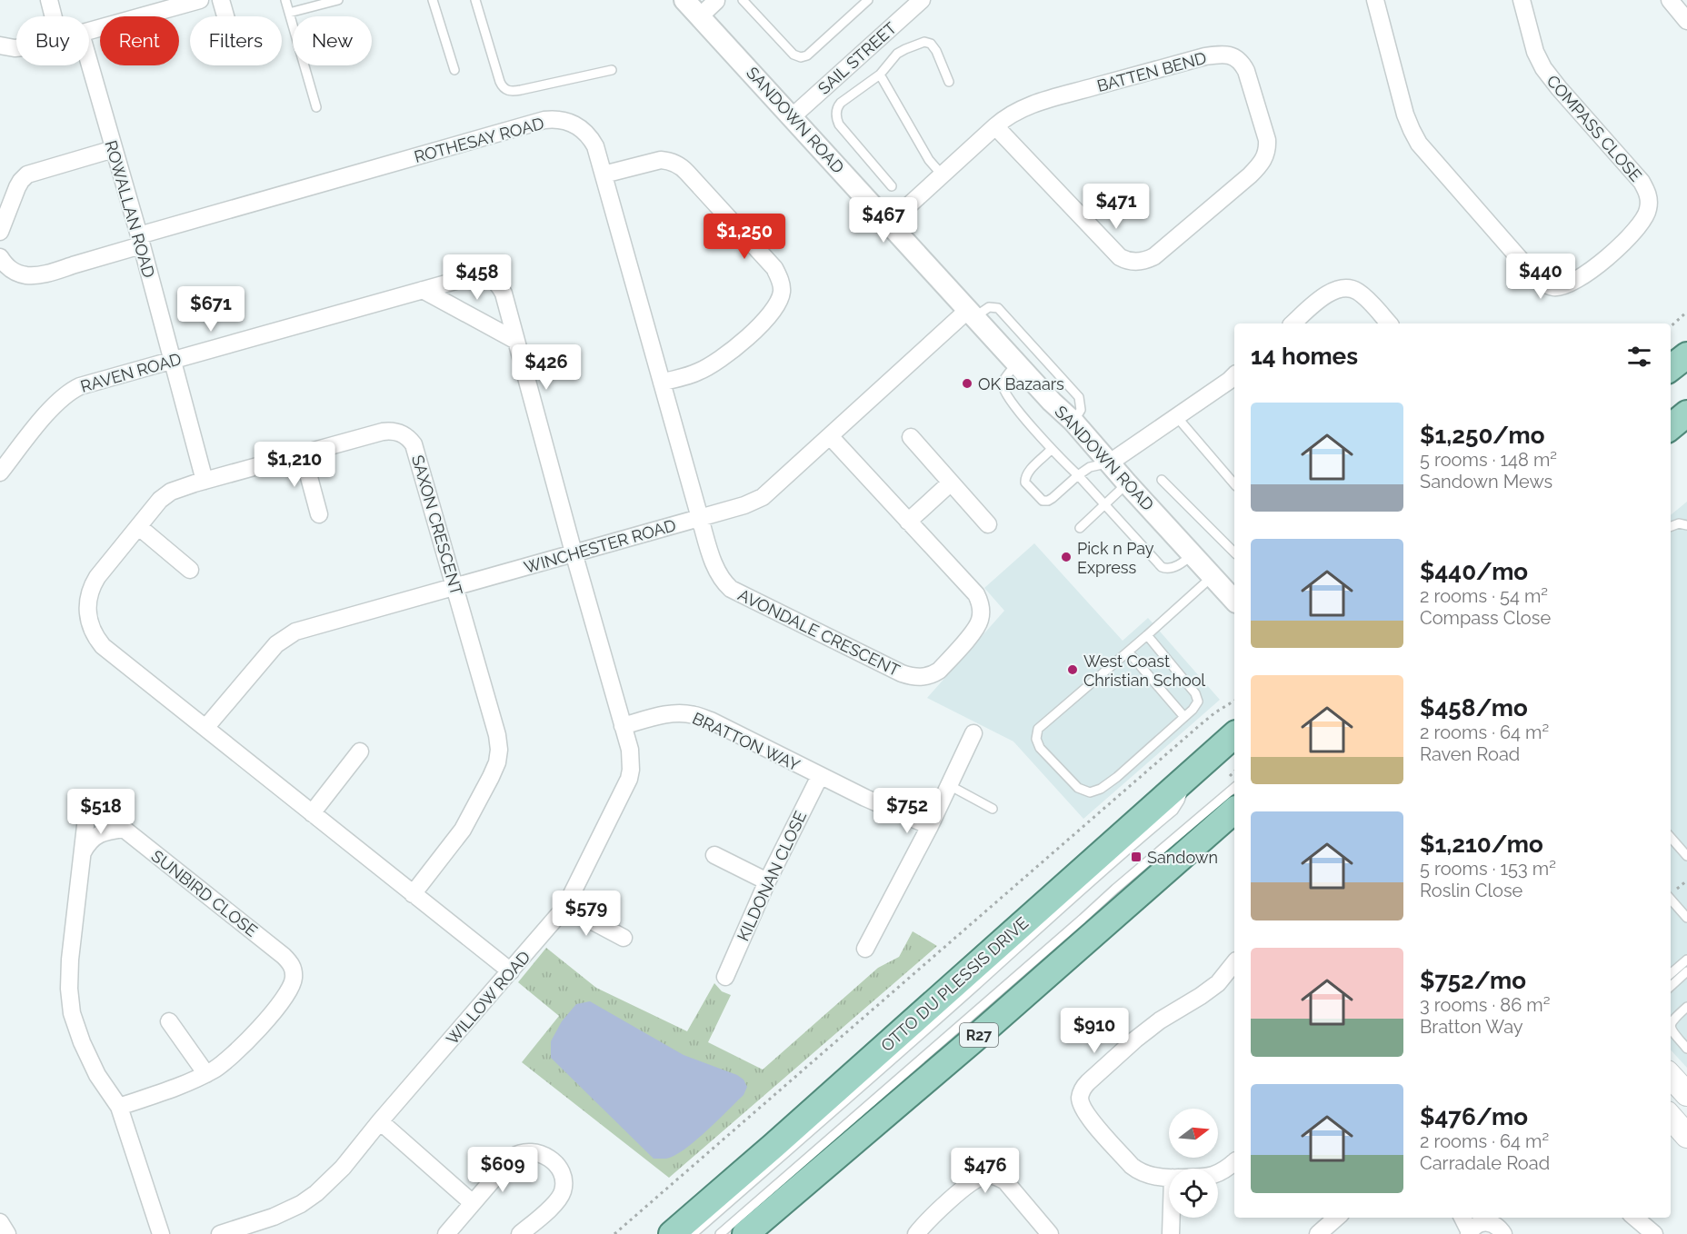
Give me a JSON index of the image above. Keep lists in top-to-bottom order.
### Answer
{
  "streets": {
    "main road": ["OTTO DU PLESSIS DRIVE", "R27"],
    "street": [
      "SAIL STREET",
      "BATTEN BEND",
      "SANDOWN ROAD",
      "COMPASS CLOSE",
      "ROTHESAY ROAD",
      "ROWALLAN ROAD",
      "RAVEN ROAD",
      "SAXON CRESCENT",
      "WINCHESTER ROAD",
      "AVONDALE CRESCENT",
      "BRATTON WAY",
      "KILDONAN CLOSE",
      "SUNBIRD CLOSE",
      "WILLOW ROAD"
    ]
  },
  "crossings": [
    ["SAIL STREET", "SANDOWN ROAD"],
    ["BATTEN BEND", "SANDOWN ROAD"],
    ["SANDOWN ROAD", "WINCHESTER ROAD"],
    ["ROTHESAY ROAD", "ROWALLAN ROAD"],
    ["ROTHESAY ROAD", "WINCHESTER ROAD"],
    ["ROTHESAY ROAD", "AVONDALE CRESCENT"],
    ["ROWALLAN ROAD", "RAVEN ROAD"],
    ["ROWALLAN ROAD", "SAXON CRESCENT"],
    ["RAVEN ROAD", "WINCHESTER ROAD"],
    ["RAVEN ROAD", "WILLOW ROAD"],
    ["SAXON CRESCENT", "WINCHESTER ROAD"],
    ["SAXON CRESCENT", "WILLOW ROAD"],
    ["WINCHESTER ROAD", "AVONDALE CRESCENT"],
    ["WINCHESTER ROAD", "WILLOW ROAD"],
    ["BRATTON WAY", "KILDONAN CLOSE"],
    ["BRATTON WAY", "WILLOW ROAD"]
  ],
  "places": {
    "other": ["OK Bazaars", "Pick n Pay Express", "West Coast Christian School"],
    "transit": ["Sandown"]
  },
  "north": "right",
  "page": {
    "chip": [
      "Buy",
      "Rent",
      "Filters",
      "New"
    ],
    "price": [
      "$471",
      "$467",
      "$1,250",
      "$440",
      "$458",
      "$671",
      "$426",
      "$1,210",
      "$752",
      "$518",
      "$579",
      "$910",
      "$609",
      "$476"
    ],
    "heading": "14 homes",
    "list": [
      {
        "name": "$1,250/mo",
        "note": "5 rooms · 148 m² · Sandown Mews"
      },
      {
        "name": "$440/mo",
        "note": "2 rooms · 54 m² · Compass Close"
      },
      {
        "name": "$458/mo",
        "note": "2 rooms · 64 m² · Raven Road"
      },
      {
        "name": "$1,210/mo",
        "note": "5 rooms · 153 m² · Roslin Close"
      },
      {
        "name": "$752/mo",
        "note": "3 rooms · 86 m² · Bratton Way"
      },
      {
        "name": "$476/mo",
        "note": "2 rooms · 64 m² · Carradale Road"
      }
    ]
  }
}
